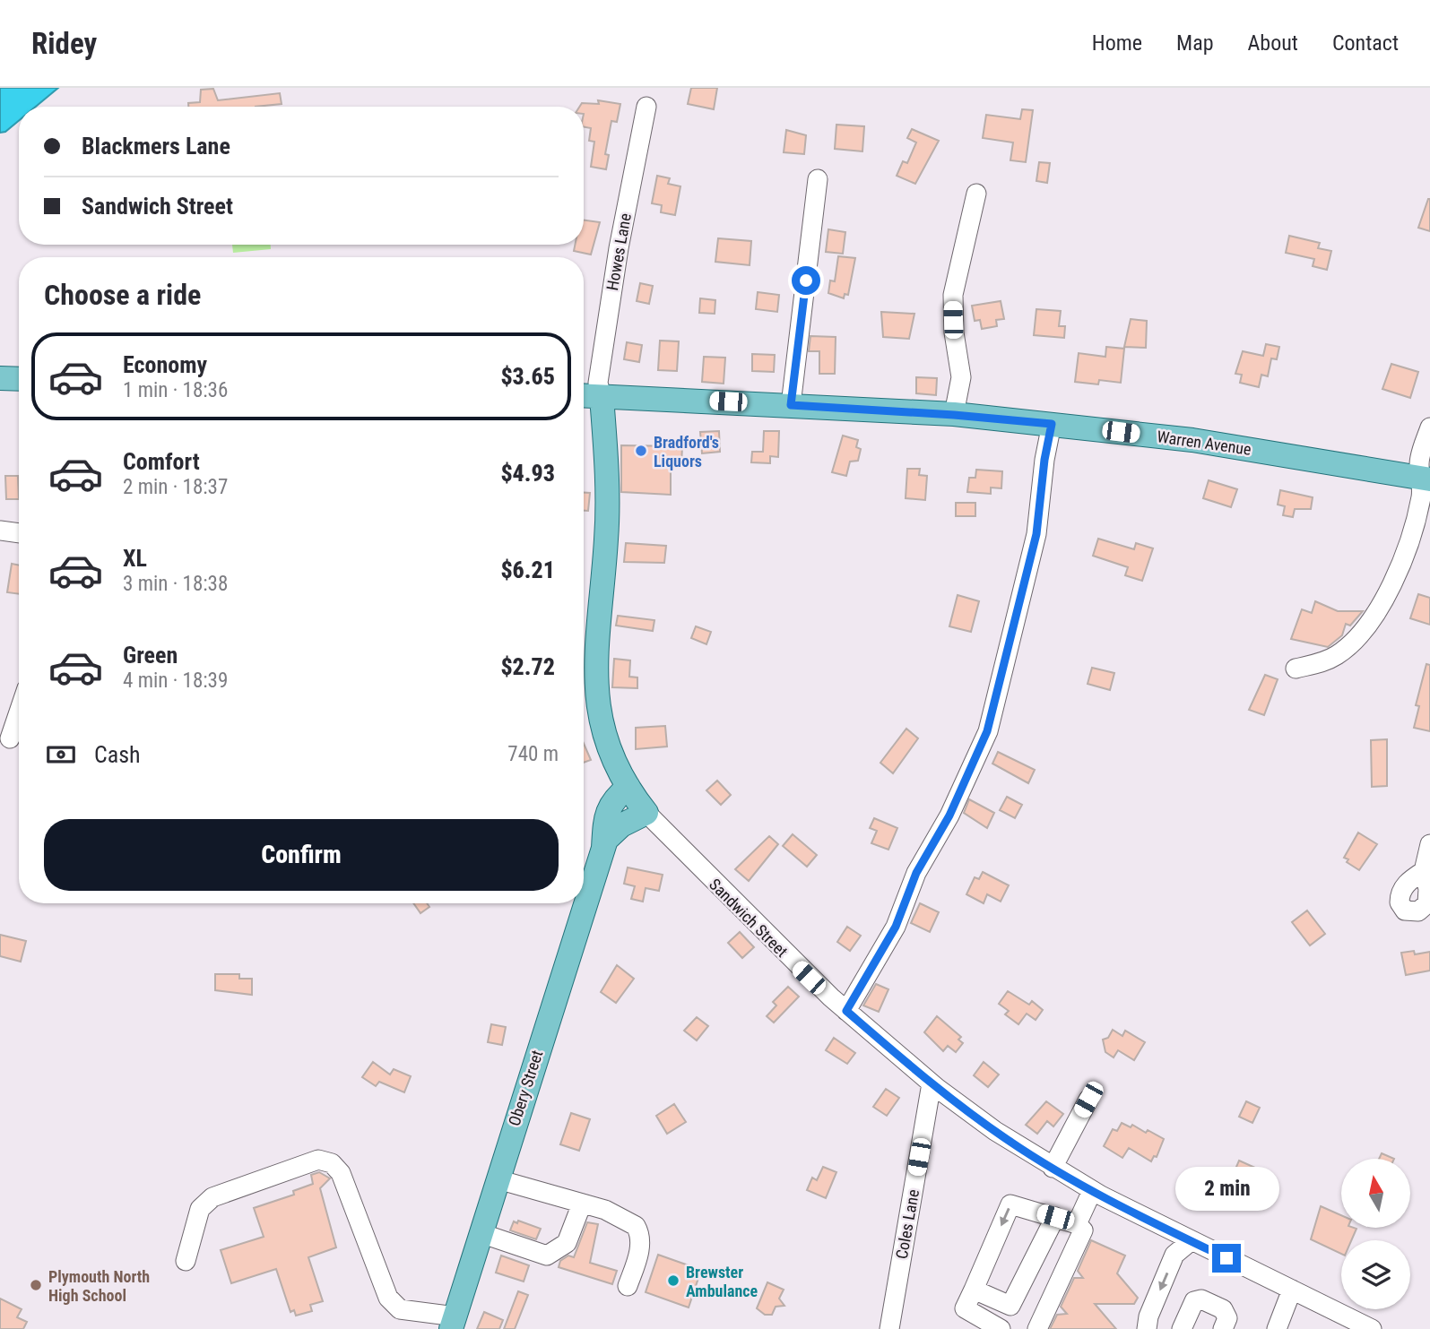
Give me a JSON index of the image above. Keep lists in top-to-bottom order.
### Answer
{
  "streets": {
    "main road": ["Warren Avenue", "Sandwich Street", "Obery Street"],
    "street": ["Howes Lane", "Coles Lane"]
  },
  "crossings": [
    ["Howes Lane", "Warren Avenue"],
    ["Howes Lane", "Sandwich Street"],
    ["Warren Avenue", "Sandwich Street"],
    ["Sandwich Street", "Obery Street"],
    ["Sandwich Street", "Coles Lane"]
  ],
  "places": ["Bradford's Liquors", "Brewster Ambulance", "Plymouth North High School"],
  "north": "top",
  "page": {
    "header": "Ridey",
    "nav": [
      "Home",
      "Map",
      "About",
      "Contact"
    ],
    "banner": ["Blackmers Lane", "Sandwich Street"],
    "heading": "Choose a ride",
    "list": [
      {
        "name": "Economy",
        "note": "1 min · 18:36",
        "value": "$3.65"
      },
      {
        "name": "Comfort",
        "note": "2 min · 18:37",
        "value": "$4.93"
      },
      {
        "name": "XL",
        "note": "3 min · 18:38",
        "value": "$6.21"
      },
      {
        "name": "Green",
        "note": "4 min · 18:39",
        "value": "$2.72"
      }
    ],
    "pay": ["Cash", "740 m"],
    "buttons": "Confirm",
    "bubble": "2 min"
  }
}
